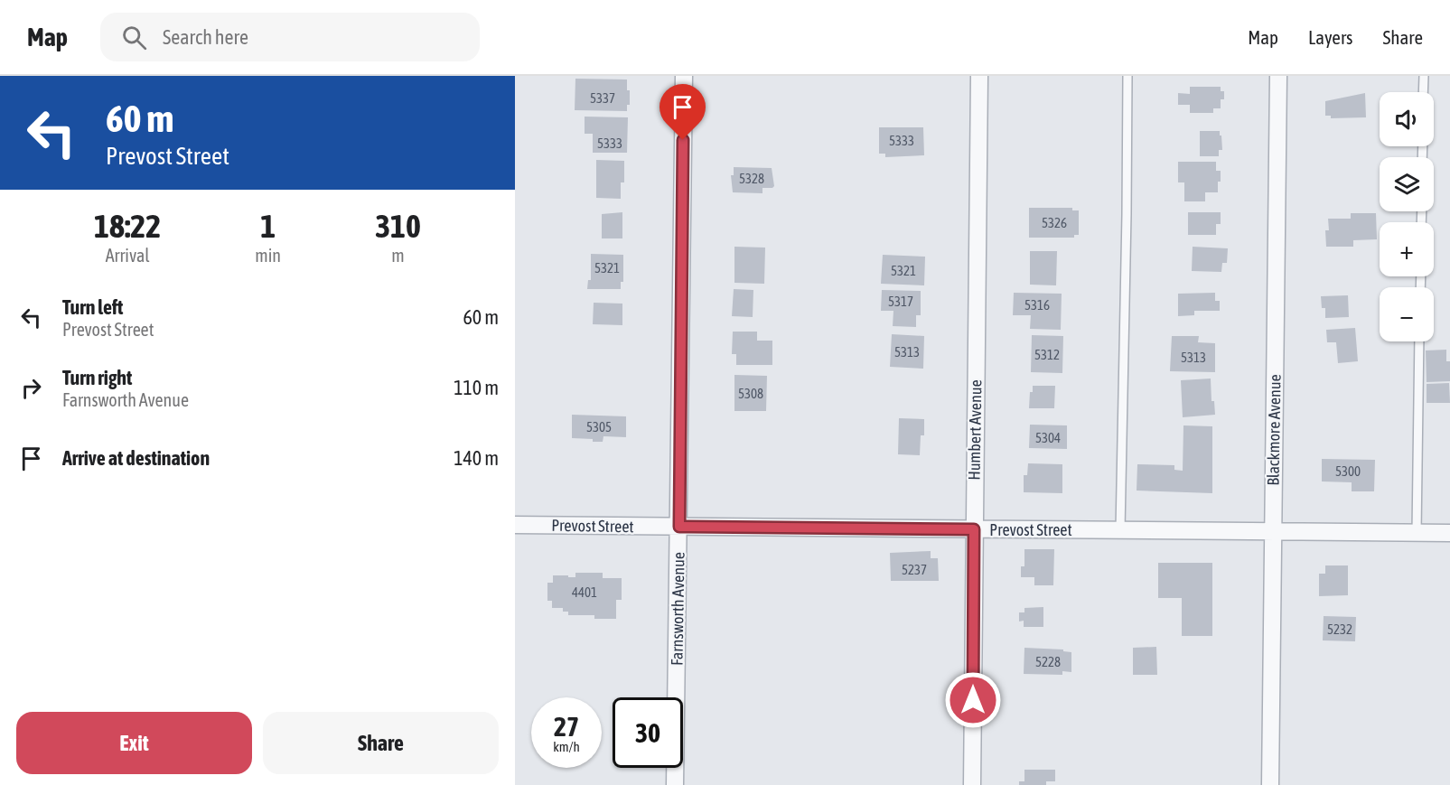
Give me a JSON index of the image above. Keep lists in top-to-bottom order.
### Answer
{
  "streets": {
    "street": [
      "Humbert Avenue",
      "Blackmore Avenue",
      "Prevost Street",
      "Farnsworth Avenue"
    ]
  },
  "crossings": [
    ["Humbert Avenue", "Prevost Street"],
    ["Blackmore Avenue", "Prevost Street"],
    ["Prevost Street", "Farnsworth Avenue"]
  ],
  "house_numbers": [
    "5337",
    "5333",
    "5333",
    "5328",
    "5326",
    "5321",
    "5321",
    "5317",
    "5316",
    "5313",
    "5312",
    "5313",
    "5308",
    "5305",
    "5304",
    "5300",
    "5237",
    "4401",
    "5232",
    "5228"
  ],
  "page": {
    "header": "Map",
    "search": "Search here",
    "nav": ["Map", "Layers", "Share"],
    "turn": ["60 m", "Prevost Street"],
    "map_buttons": ["+", "−"],
    "eta": [
      "18:22",
      "Arrival",
      "1",
      "min",
      "310",
      "m"
    ],
    "list": [
      {
        "name": "Turn left",
        "note": "Prevost Street",
        "value": "60 m"
      },
      {
        "name": "Turn right",
        "note": "Farnsworth Avenue",
        "value": "110 m"
      },
      {
        "name": "Arrive at destination",
        "value": "140 m"
      }
    ],
    "speed": "27 km/h",
    "limit": "30",
    "buttons": ["Exit", "Share"]
  }
}
